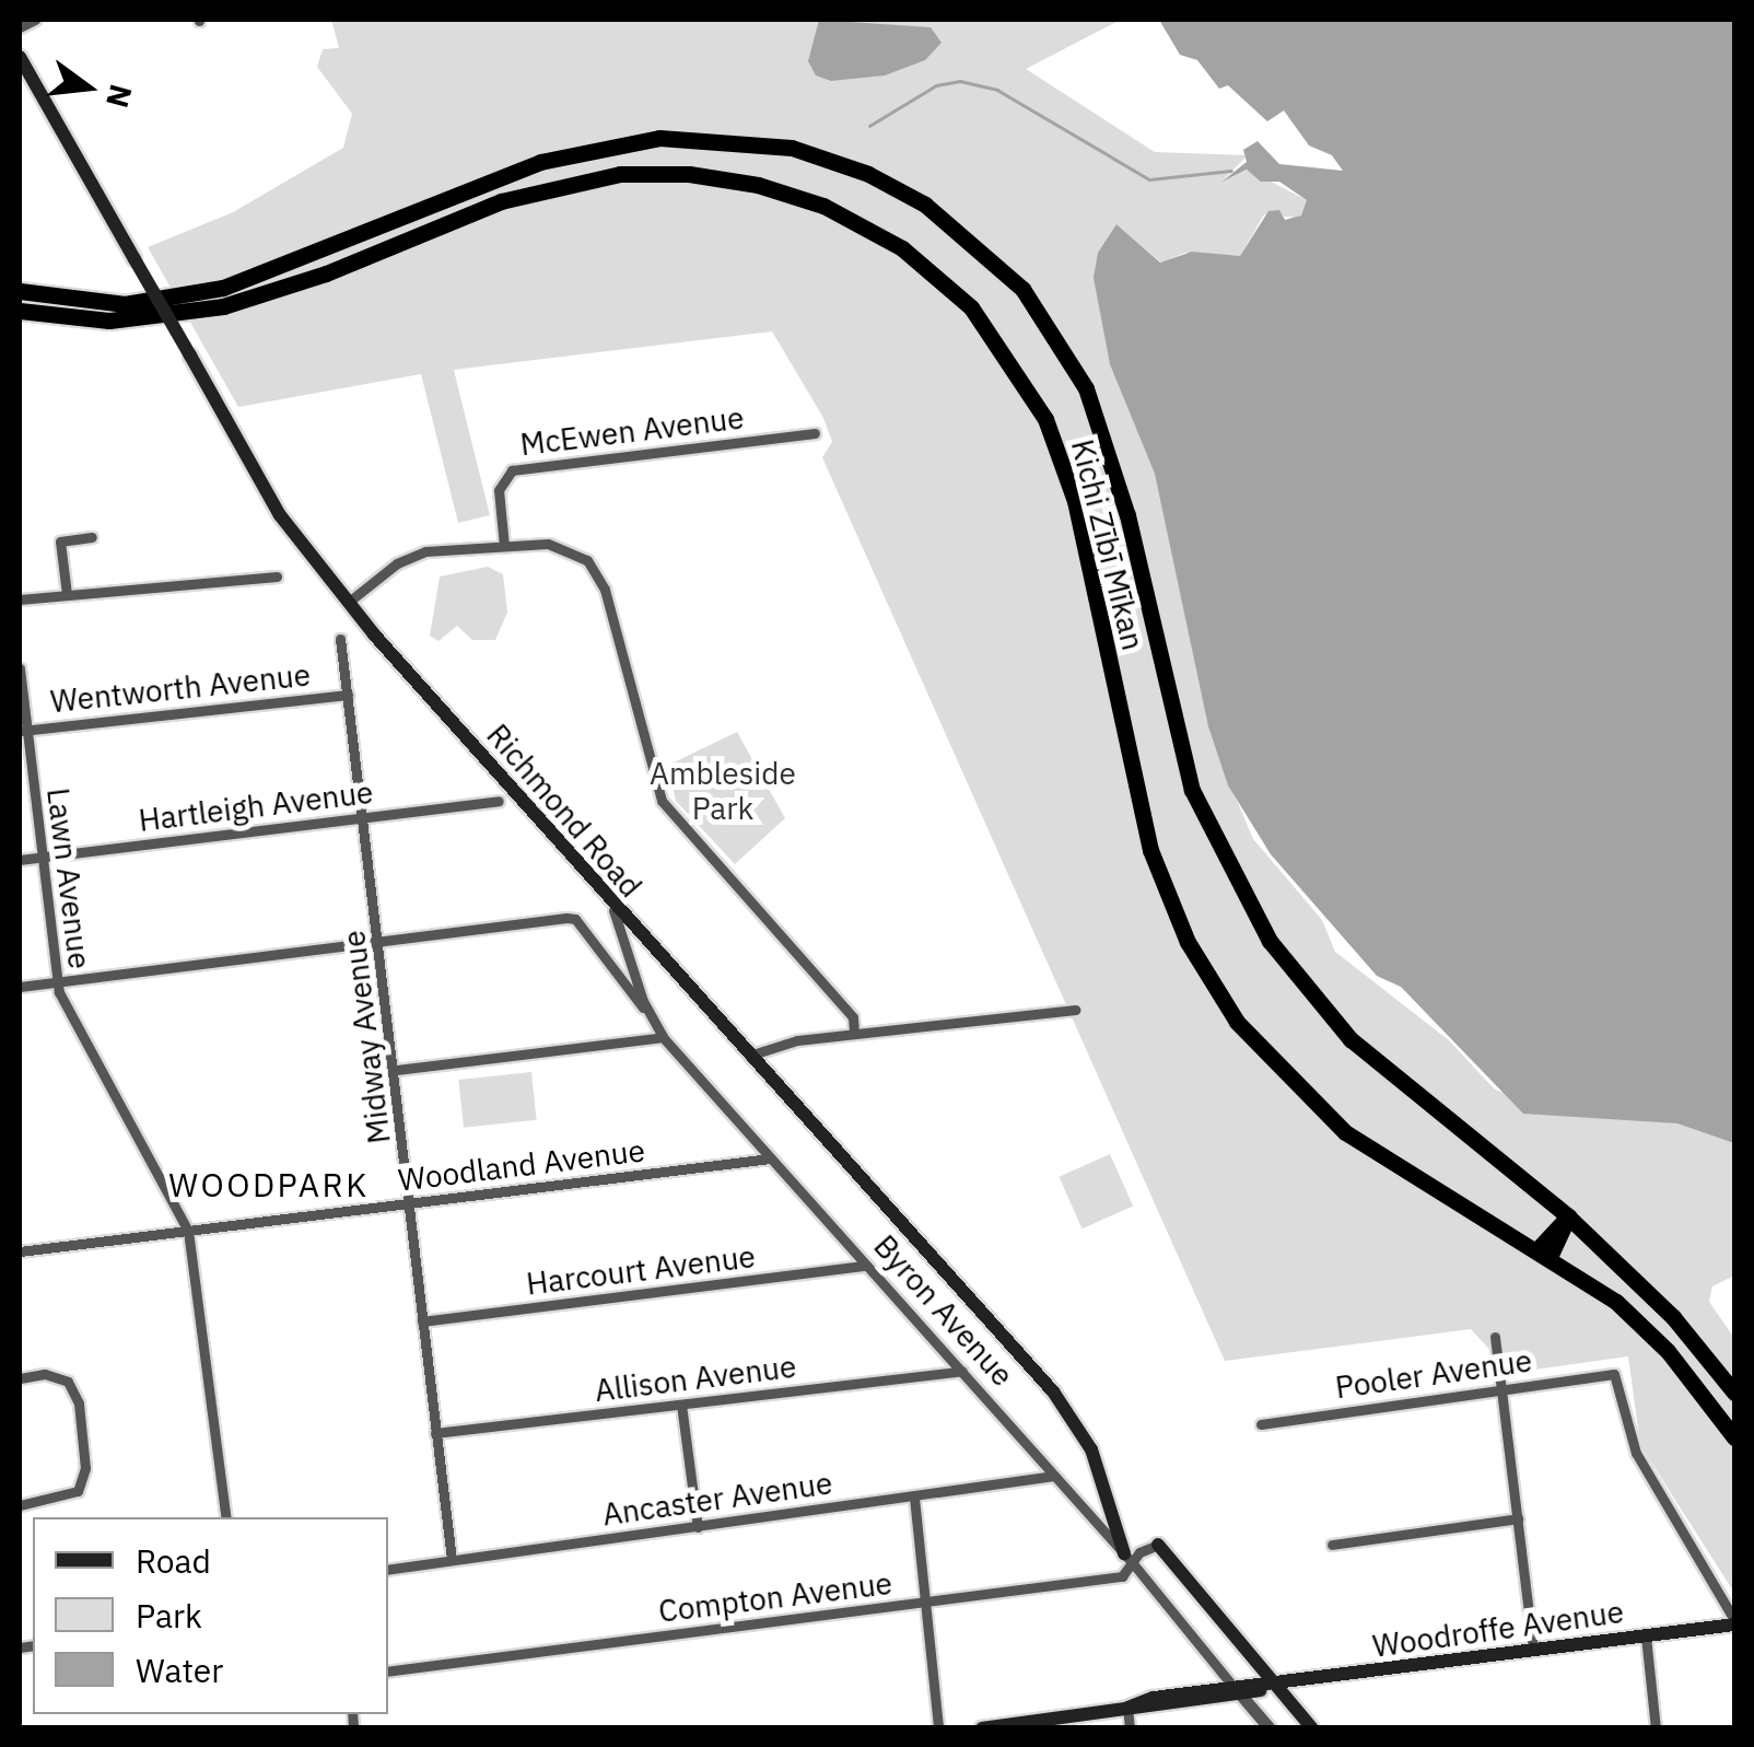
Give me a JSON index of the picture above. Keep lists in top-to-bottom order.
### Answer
{
  "streets": {
    "highway": ["Kichi Zībī Mīkan"],
    "main road": ["Richmond Road", "Woodroffe Avenue"],
    "street": [
      "McEwen Avenue",
      "Wentworth Avenue",
      "Hartleigh Avenue",
      "Lawn Avenue",
      "Midway Avenue",
      "Woodland Avenue",
      "Harcourt Avenue",
      "Byron Avenue",
      "Pooler Avenue",
      "Allison Avenue",
      "Ancaster Avenue",
      "Compton Avenue"
    ]
  },
  "crossings": [
    ["Wentworth Avenue", "Lawn Avenue"],
    ["Wentworth Avenue", "Midway Avenue"],
    ["Hartleigh Avenue", "Lawn Avenue"],
    ["Hartleigh Avenue", "Midway Avenue"],
    ["Richmond Road", "Byron Avenue"],
    ["Richmond Road", "Compton Avenue"],
    ["Lawn Avenue", "Woodland Avenue"],
    ["Midway Avenue", "Woodland Avenue"],
    ["Midway Avenue", "Harcourt Avenue"],
    ["Midway Avenue", "Allison Avenue"],
    ["Midway Avenue", "Ancaster Avenue"],
    ["Woodland Avenue", "Byron Avenue"],
    ["Harcourt Avenue", "Byron Avenue"],
    ["Byron Avenue", "Allison Avenue"],
    ["Byron Avenue", "Ancaster Avenue"],
    ["Byron Avenue", "Compton Avenue"],
    ["Byron Avenue", "Woodroffe Avenue"],
    ["Pooler Avenue", "Woodroffe Avenue"]
  ],
  "districts": ["WOODPARK"],
  "parks": ["Ambleside Park"],
  "legend": ["Road", "Park", "Water"],
  "north": "right"
}
